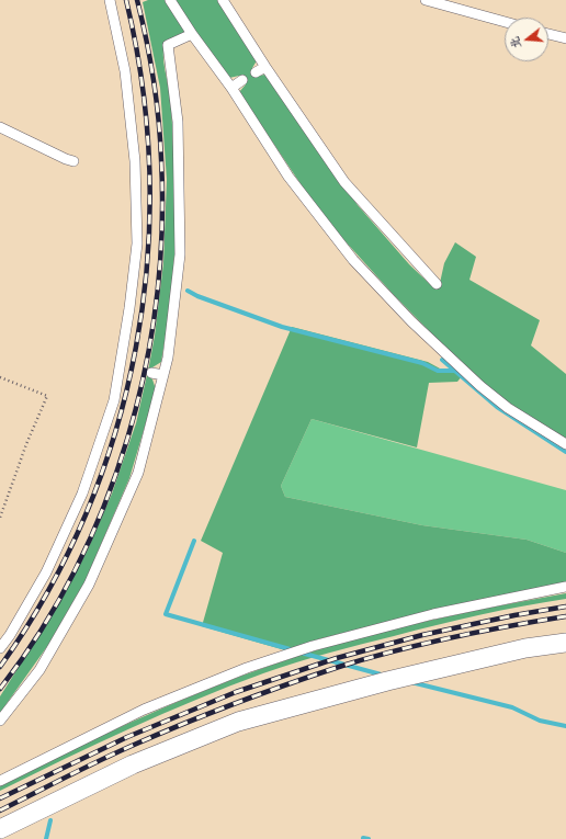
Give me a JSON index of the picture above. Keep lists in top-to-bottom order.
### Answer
{
  "north": "left"
}
